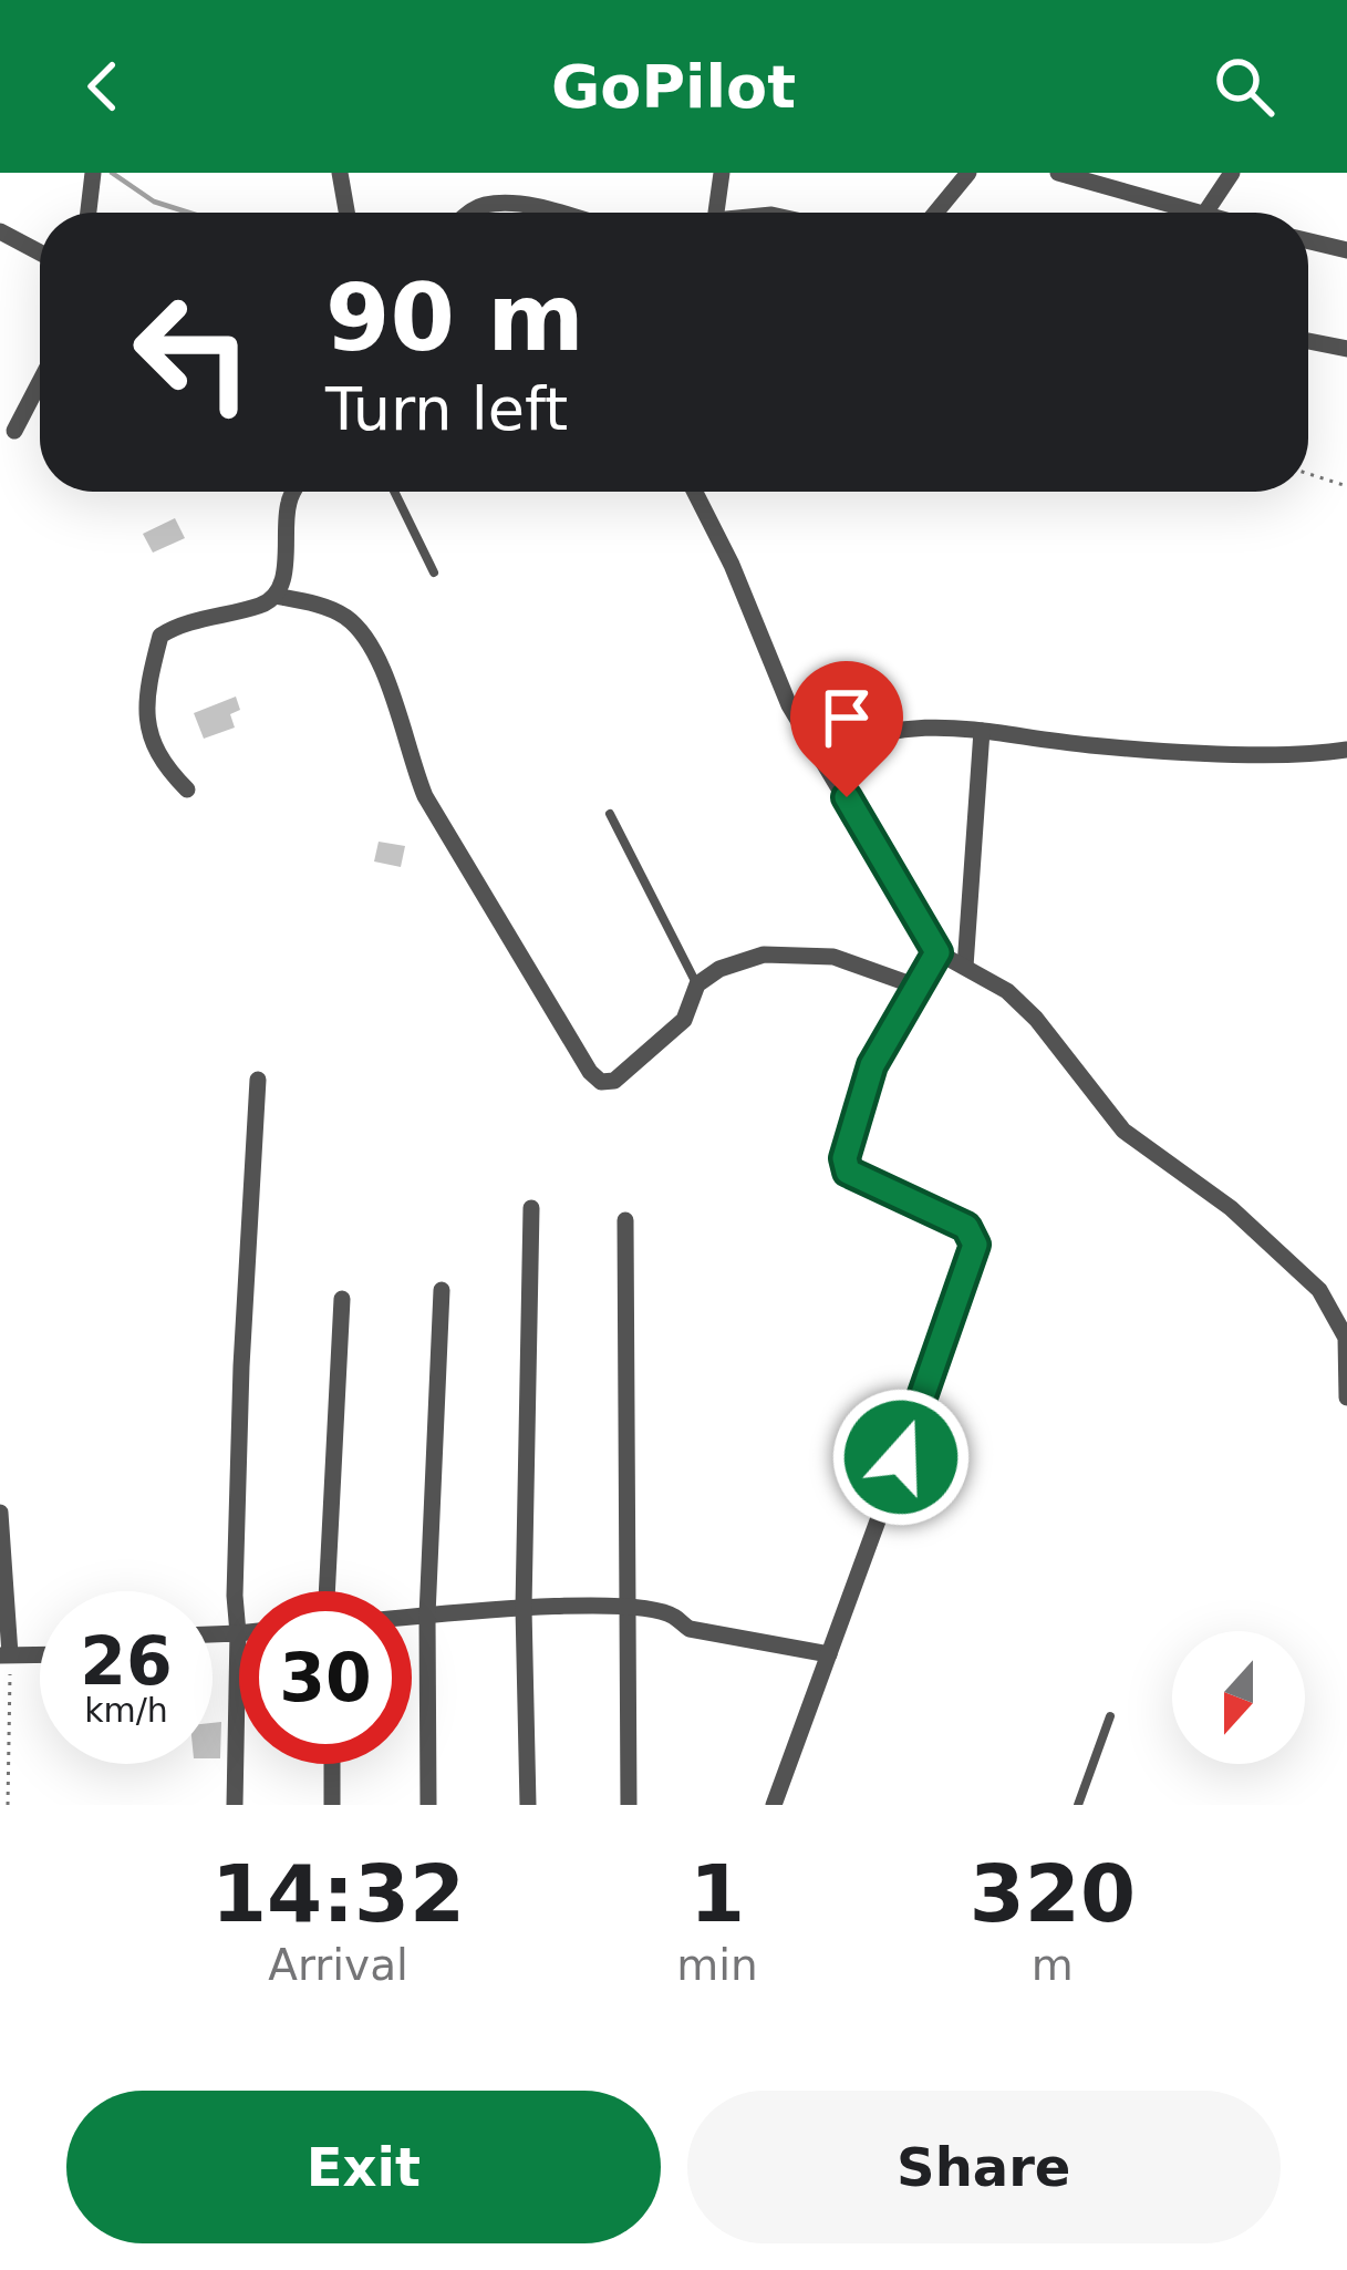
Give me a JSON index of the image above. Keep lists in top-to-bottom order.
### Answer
{
  "north": "bottom",
  "page": {
    "header": "GoPilot",
    "turn": ["90 m", "Turn left"],
    "speed": "26 km/h",
    "limit": "30",
    "eta": [
      "14:32",
      "Arrival",
      "1",
      "min",
      "320",
      "m"
    ],
    "buttons": ["Exit", "Share"]
  }
}
